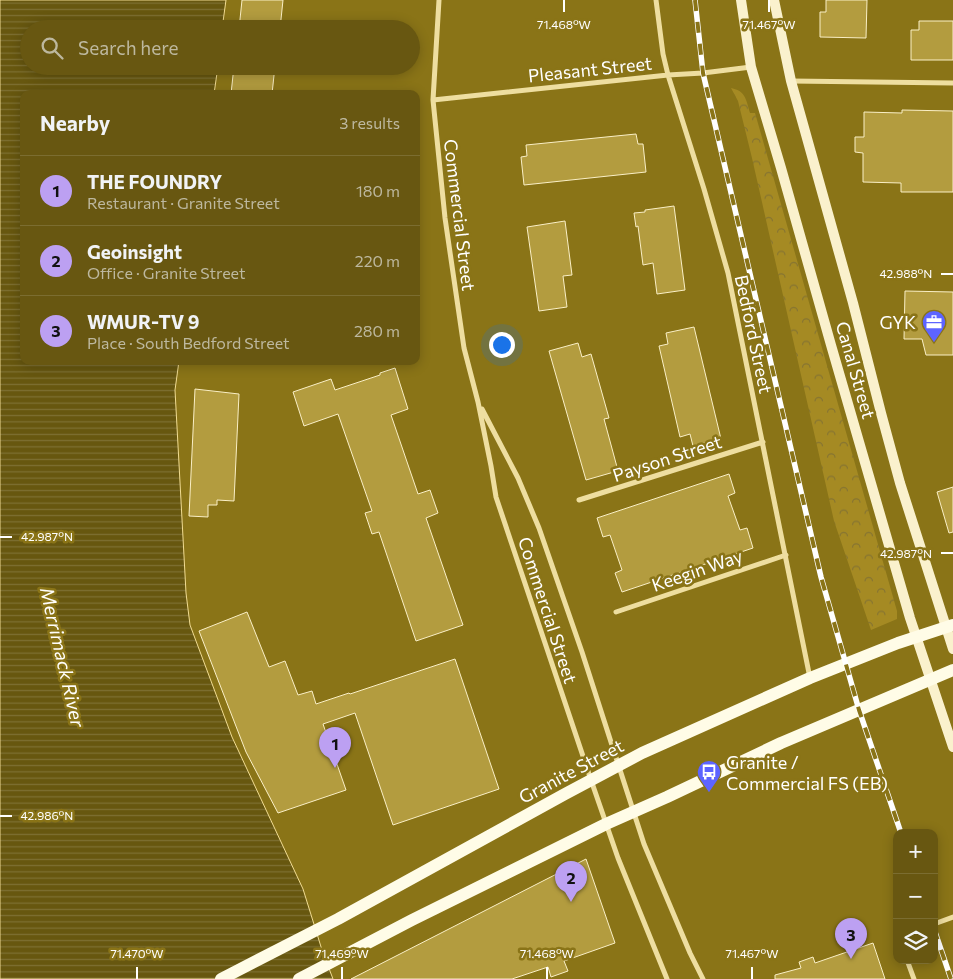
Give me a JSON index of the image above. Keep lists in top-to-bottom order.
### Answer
{
  "streets": {
    "main road": ["Granite Street"],
    "street": [
      "Pleasant Street",
      "Commercial Street",
      "Bedford Street",
      "Canal Street",
      "Payson Street",
      "Keegin Way"
    ]
  },
  "crossings": [
    ["Pleasant Street", "Commercial Street"],
    ["Pleasant Street", "Bedford Street"],
    ["Pleasant Street", "Canal Street"],
    ["Commercial Street", "Granite Street"],
    ["Bedford Street", "Payson Street"],
    ["Bedford Street", "Keegin Way"],
    ["Bedford Street", "Granite Street"],
    ["Canal Street", "Granite Street"]
  ],
  "water": ["Merrimack River"],
  "places": {
    "office": ["GYK"],
    "bus stop": ["Granite / Commercial FS (EB)"]
  },
  "page": {
    "search": "Search here",
    "heading": ["Nearby", "3 results"],
    "list": [
      {
        "mark": "1",
        "name": "THE FOUNDRY",
        "note": "Restaurant · Granite Street",
        "value": "180 m"
      },
      {
        "mark": "2",
        "name": "Geoinsight",
        "note": "Office · Granite Street",
        "value": "220 m"
      },
      {
        "mark": "3",
        "name": "WMUR-TV 9",
        "note": "Place · South Bedford Street",
        "value": "280 m"
      }
    ],
    "pins": ["1", "2", "3"],
    "map_buttons": ["+", "−"]
  },
  "coordinates": [
    "71.468°W",
    "71.467°W",
    "42.988°N",
    "42.987°N",
    "42.986°N",
    "71.470°W",
    "71.469°W"
  ]
}
